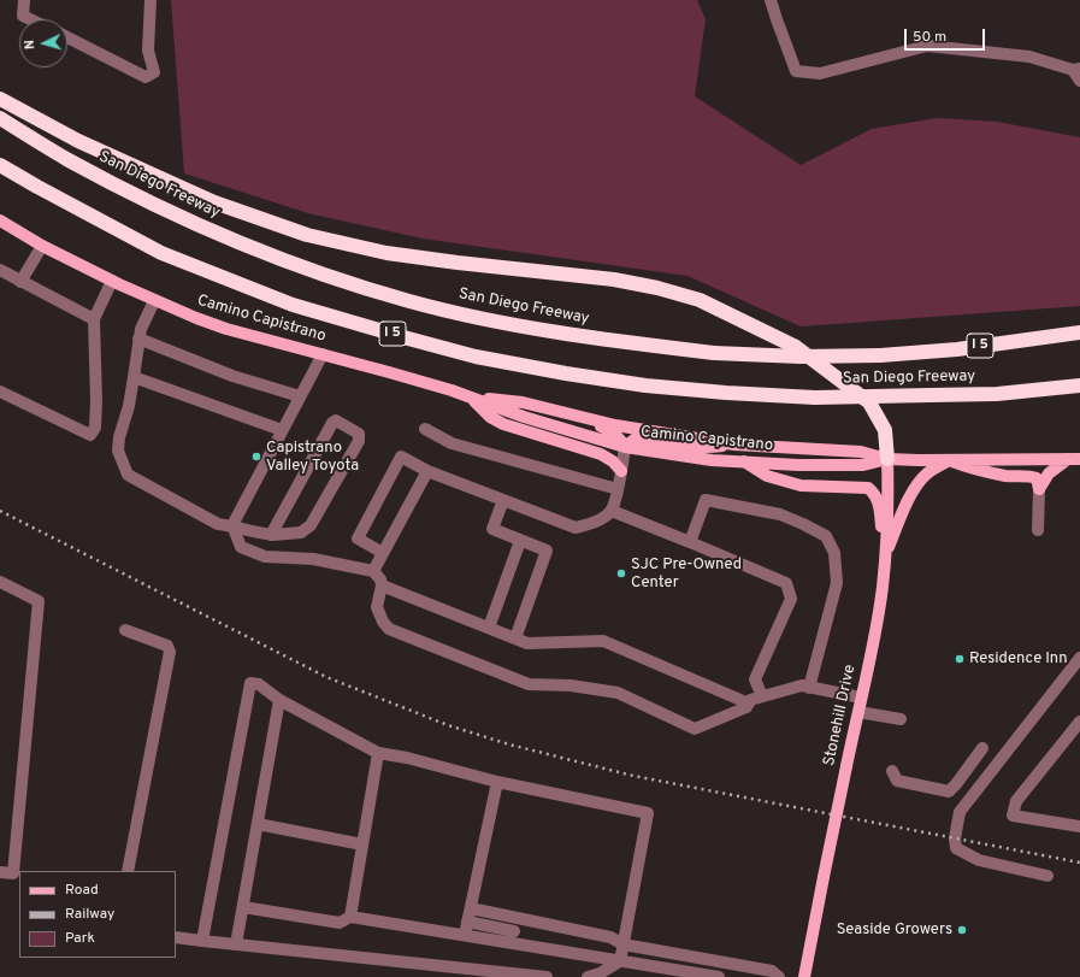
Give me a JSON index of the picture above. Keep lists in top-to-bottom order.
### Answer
{
  "streets": {
    "highway": ["San Diego Freeway", "I 5"],
    "main road": ["Camino Capistrano", "Stonehill Drive"]
  },
  "crossings": [
    ["Camino Capistrano", "Stonehill Drive"]
  ],
  "places": [
    "Capistrano Valley Toyota",
    "SJC Pre-Owned Center",
    "Residence Inn",
    "Seaside Growers"
  ],
  "legend": ["Road", "Railway", "Park"],
  "scale_bar": "50 m",
  "north": "left"
}
